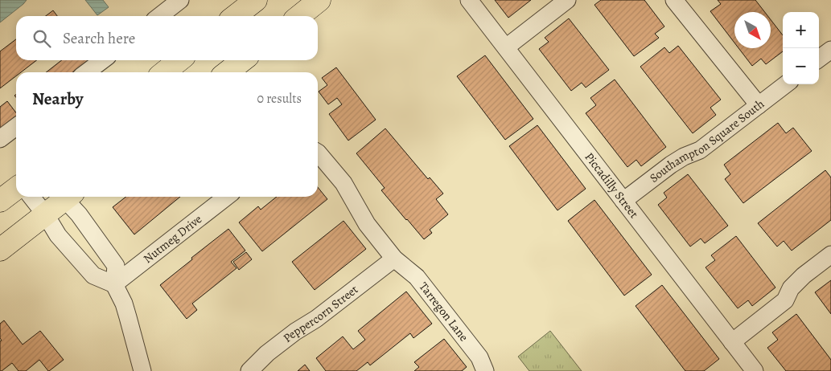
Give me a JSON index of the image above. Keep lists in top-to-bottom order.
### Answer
{
  "streets": {
    "street": [
      "Southampton Square South",
      "Piccadilly Street",
      "Nutmeg Drive",
      "Tarregon Lane",
      "Peppercorn Street"
    ]
  },
  "crossings": [
    ["Southampton Square South", "Piccadilly Street"],
    ["Tarregon Lane", "Peppercorn Street"]
  ],
  "north": "bottom right",
  "page": {
    "map_buttons": ["+", "−"],
    "search": "Search here",
    "heading": ["Nearby", "0 results"]
  }
}
